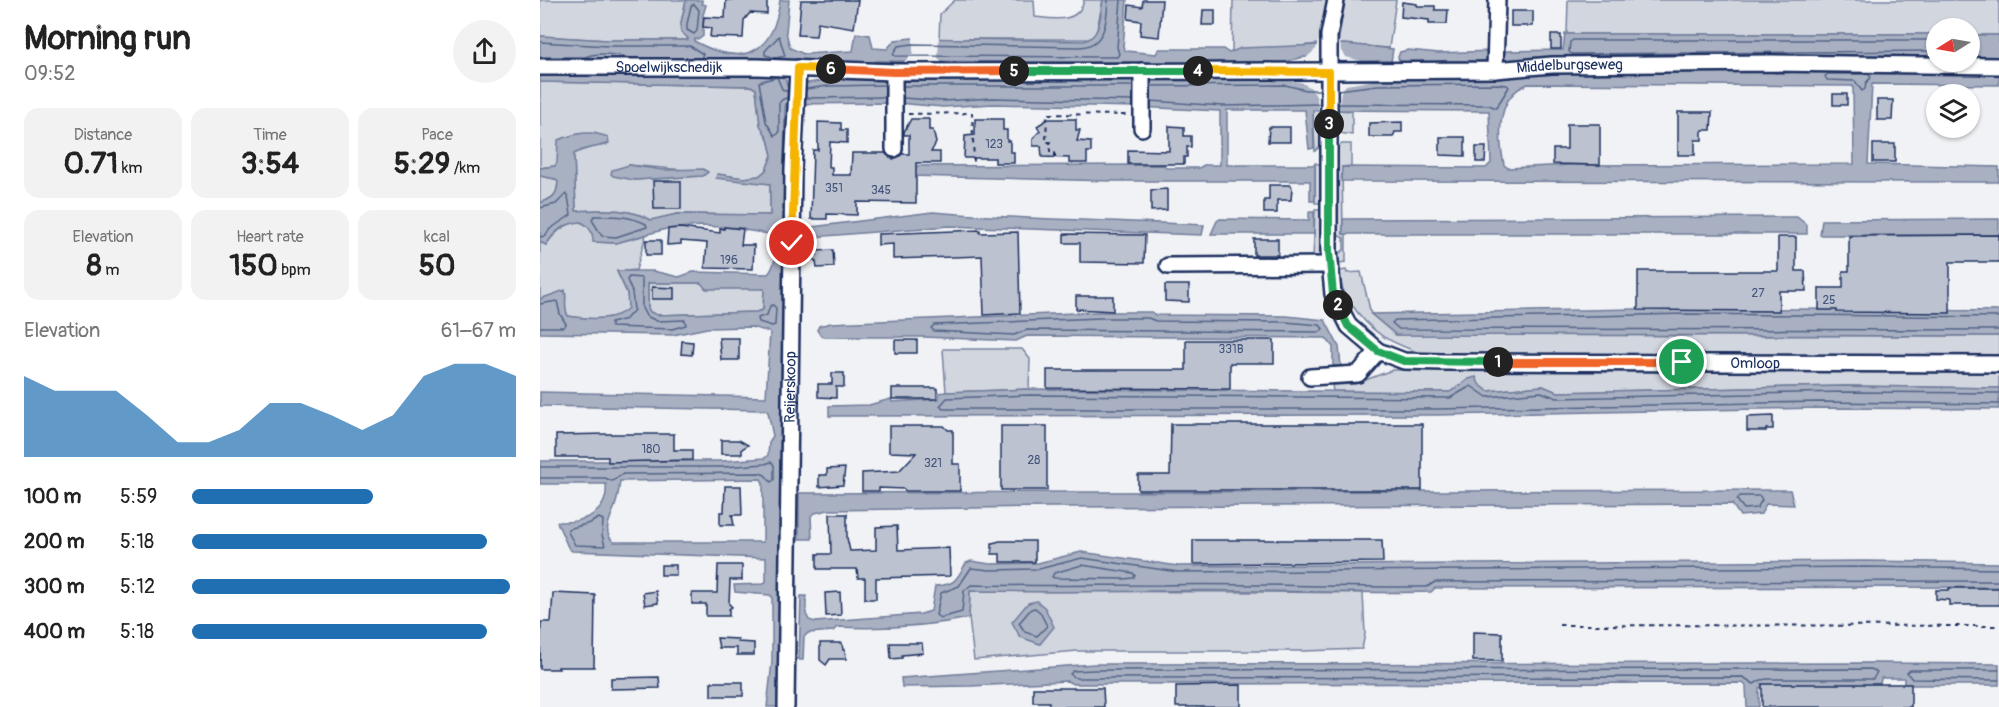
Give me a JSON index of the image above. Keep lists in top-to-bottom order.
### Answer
{
  "streets": {
    "street": [
      "Spoelwijkschedijk",
      "Middelburgseweg",
      "Omloop",
      "Reijerskoop"
    ]
  },
  "crossings": [
    ["Spoelwijkschedijk", "Middelburgseweg"],
    ["Spoelwijkschedijk", "Reijerskoop"],
    ["Middelburgseweg", "Omloop"],
    ["Middelburgseweg", "Reijerskoop"]
  ],
  "house_numbers": [
    "123",
    "351",
    "345",
    "196",
    "27",
    "25",
    "331B",
    "180",
    "28",
    "321"
  ],
  "north": "left",
  "page": {
    "heading": ["Morning run", "09:52"],
    "pins": [
      "6",
      "4",
      "5",
      "3",
      "2",
      "1"
    ],
    "stats": [
      ["Distance", "0.71 km"],
      ["Time", "3:54"],
      ["Pace", "5:29 /km"],
      ["Elevation", "8 m"],
      ["Heart rate", "150 bpm"],
      ["kcal", "50"]
    ],
    "chart": ["Elevation", "61–67 m"],
    "list": [
      {
        "name": "100 m",
        "note": "5:59"
      },
      {
        "name": "200 m",
        "note": "5:18"
      },
      {
        "name": "300 m",
        "note": "5:12"
      },
      {
        "name": "400 m",
        "note": "5:18"
      }
    ]
  }
}
